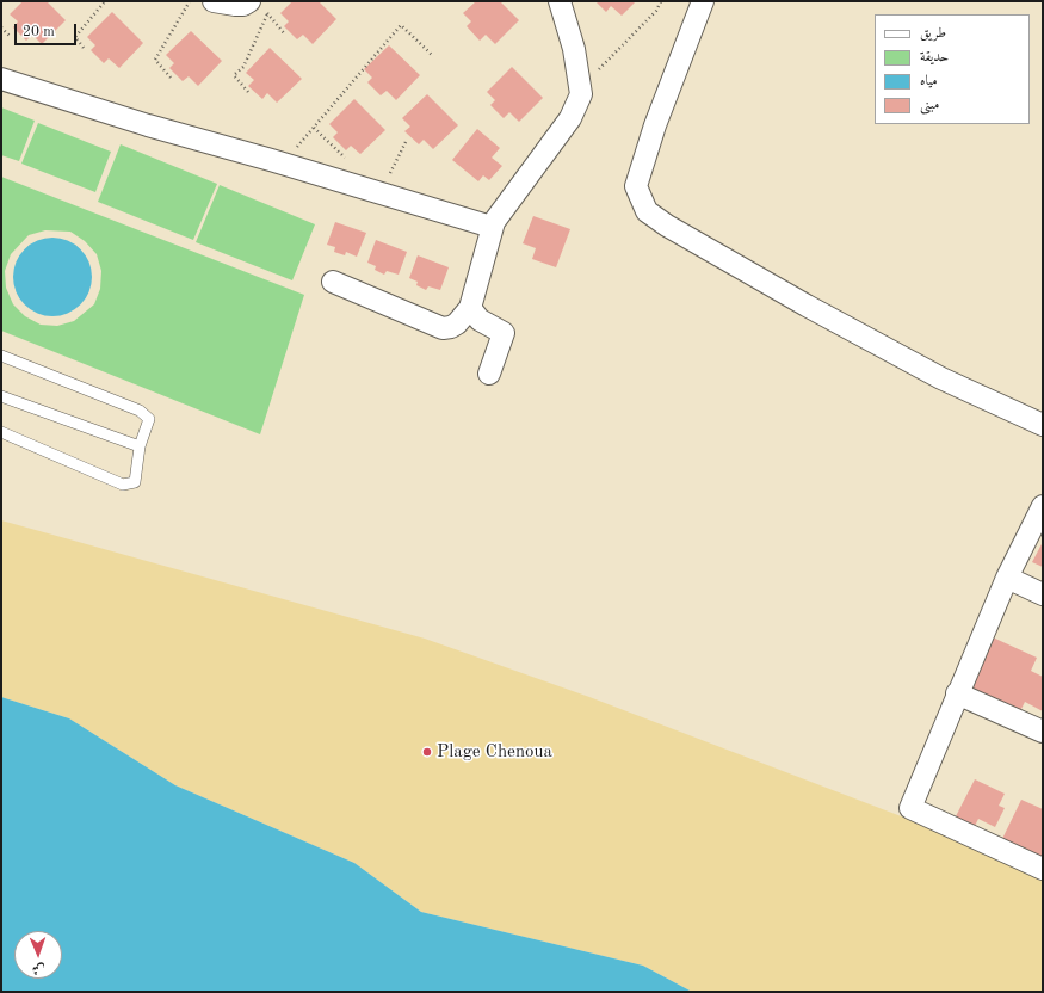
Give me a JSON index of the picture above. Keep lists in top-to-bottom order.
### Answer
{
  "places": ["Plage Chenoua"],
  "legend": [
    "طريق",
    "حديقة",
    "مياه",
    "مبنى"
  ],
  "scale_bar": "20 m",
  "north": "bottom"
}
